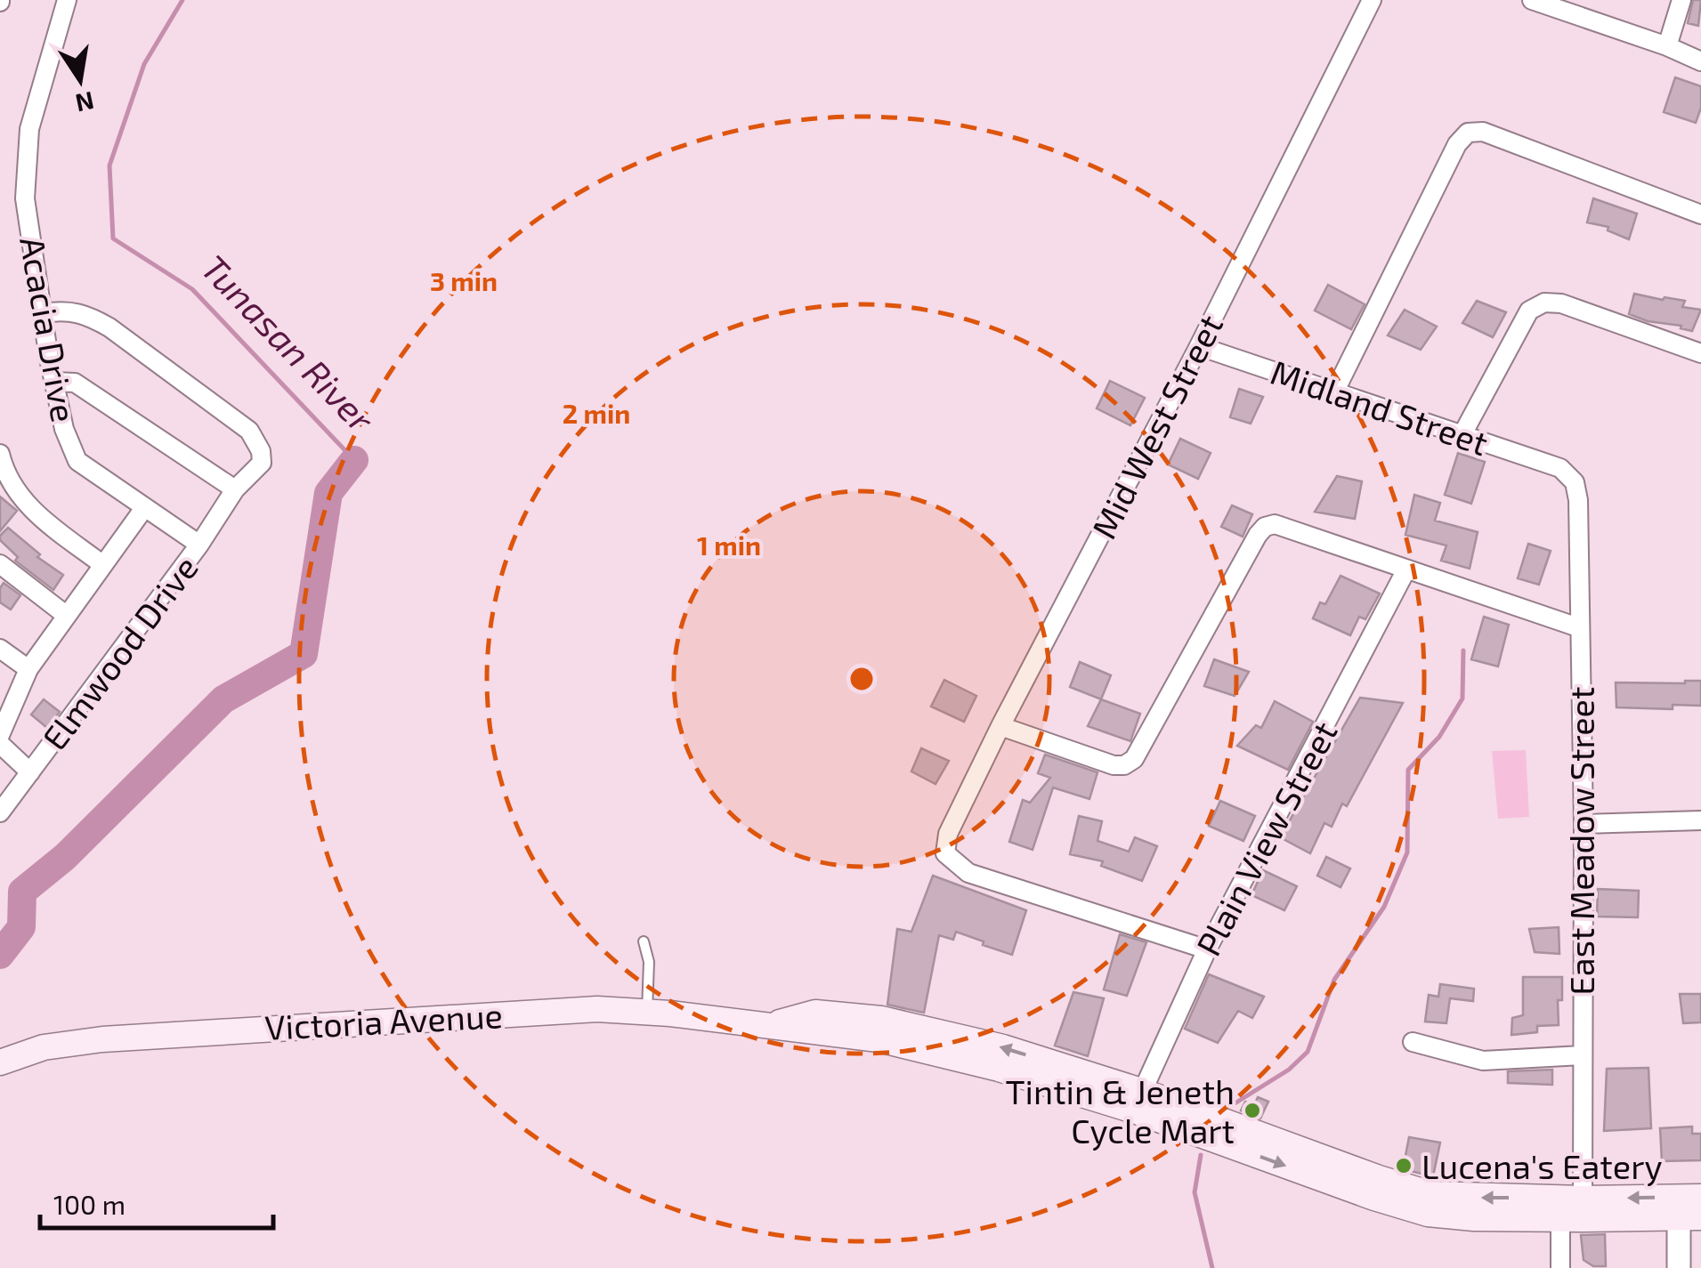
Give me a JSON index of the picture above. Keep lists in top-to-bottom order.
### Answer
{
  "streets": {
    "main road": ["Victoria Avenue"],
    "street": [
      "Acacia Drive",
      "Midland Street",
      "Mid West Street",
      "Elmwood Drive",
      "Plain View Street",
      "East Meadow Street"
    ]
  },
  "crossings": [
    ["Acacia Drive", "Elmwood Drive"],
    ["Midland Street", "Mid West Street"],
    ["Midland Street", "East Meadow Street"],
    ["Mid West Street", "Plain View Street"],
    ["Plain View Street", "Victoria Avenue"],
    ["East Meadow Street", "Victoria Avenue"]
  ],
  "water": ["Tunasan River"],
  "places": ["Tintin & Jeneth Cycle Mart", "Lucena's Eatery"],
  "scale_bar": "100 m",
  "north": "bottom",
  "rings": ["3 min", "2 min", "1 min"]
}
